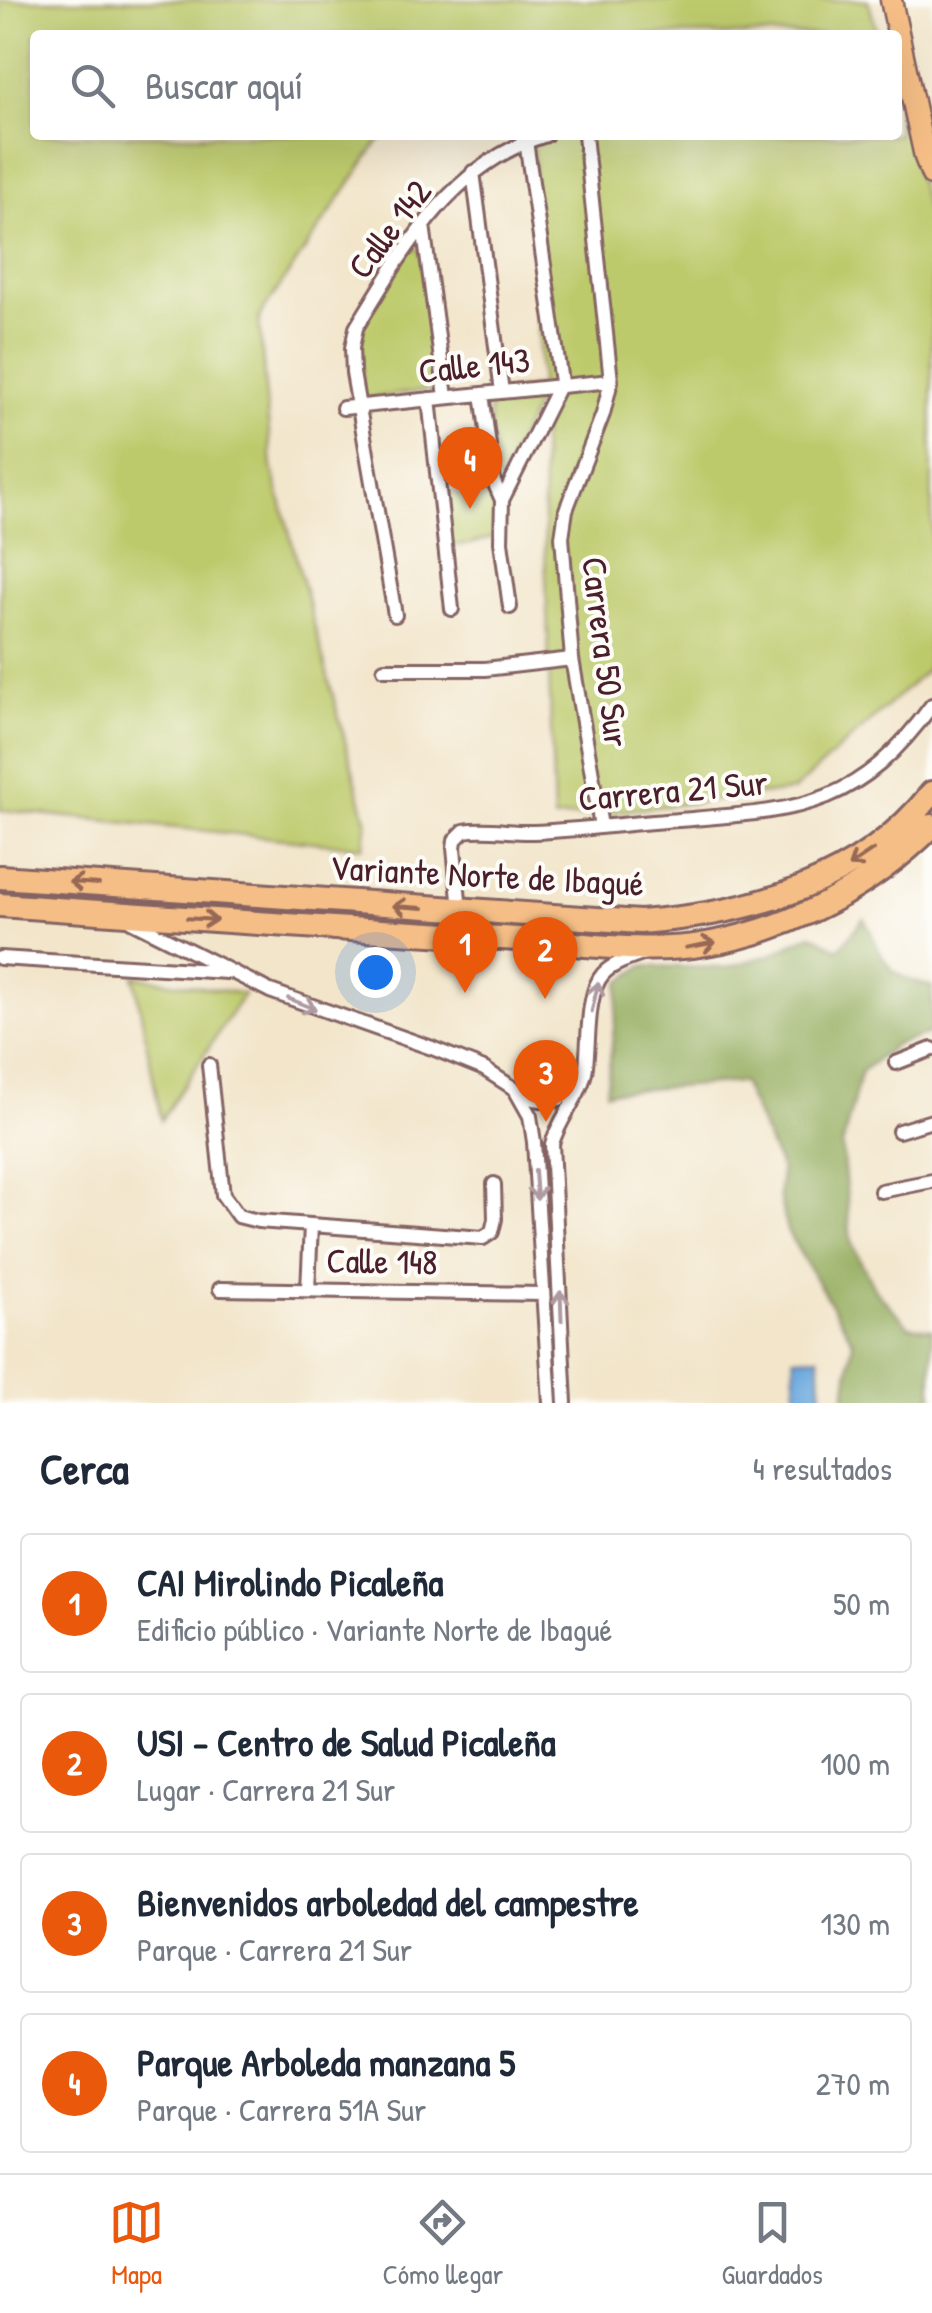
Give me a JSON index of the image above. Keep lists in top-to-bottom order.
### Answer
{
  "streets": {
    "highway": ["Variante Norte de Ibagué"],
    "street": [
      "Calle 142",
      "Calle 143",
      "Carrera 50 Sur",
      "Carrera 21 Sur",
      "Calle 148"
    ]
  },
  "crossings": [
    ["Calle 142", "Calle 143"],
    ["Calle 143", "Carrera 50 Sur"],
    ["Carrera 50 Sur", "Carrera 21 Sur"],
    ["Carrera 21 Sur", "Variante Norte de Ibagué"]
  ],
  "page": {
    "search": "Buscar aquí",
    "pins": [
      "4",
      "1",
      "2",
      "3"
    ],
    "heading": ["Cerca", "4 resultados"],
    "list": [
      {
        "mark": "1",
        "name": "CAI Mirolindo Picaleña",
        "note": "Edificio público · Variante Norte de Ibagué",
        "value": "50 m"
      },
      {
        "mark": "2",
        "name": "USI - Centro de Salud Picaleña",
        "note": "Lugar · Carrera 21 Sur",
        "value": "100 m"
      },
      {
        "mark": "3",
        "name": "Bienvenidos arboledad del campestre",
        "note": "Parque · Carrera 21 Sur",
        "value": "130 m"
      },
      {
        "mark": "4",
        "name": "Parque Arboleda manzana 5",
        "note": "Parque · Carrera 51A Sur",
        "value": "270 m"
      }
    ],
    "nav": ["Mapa", "Cómo llegar", "Guardados"]
  }
}
